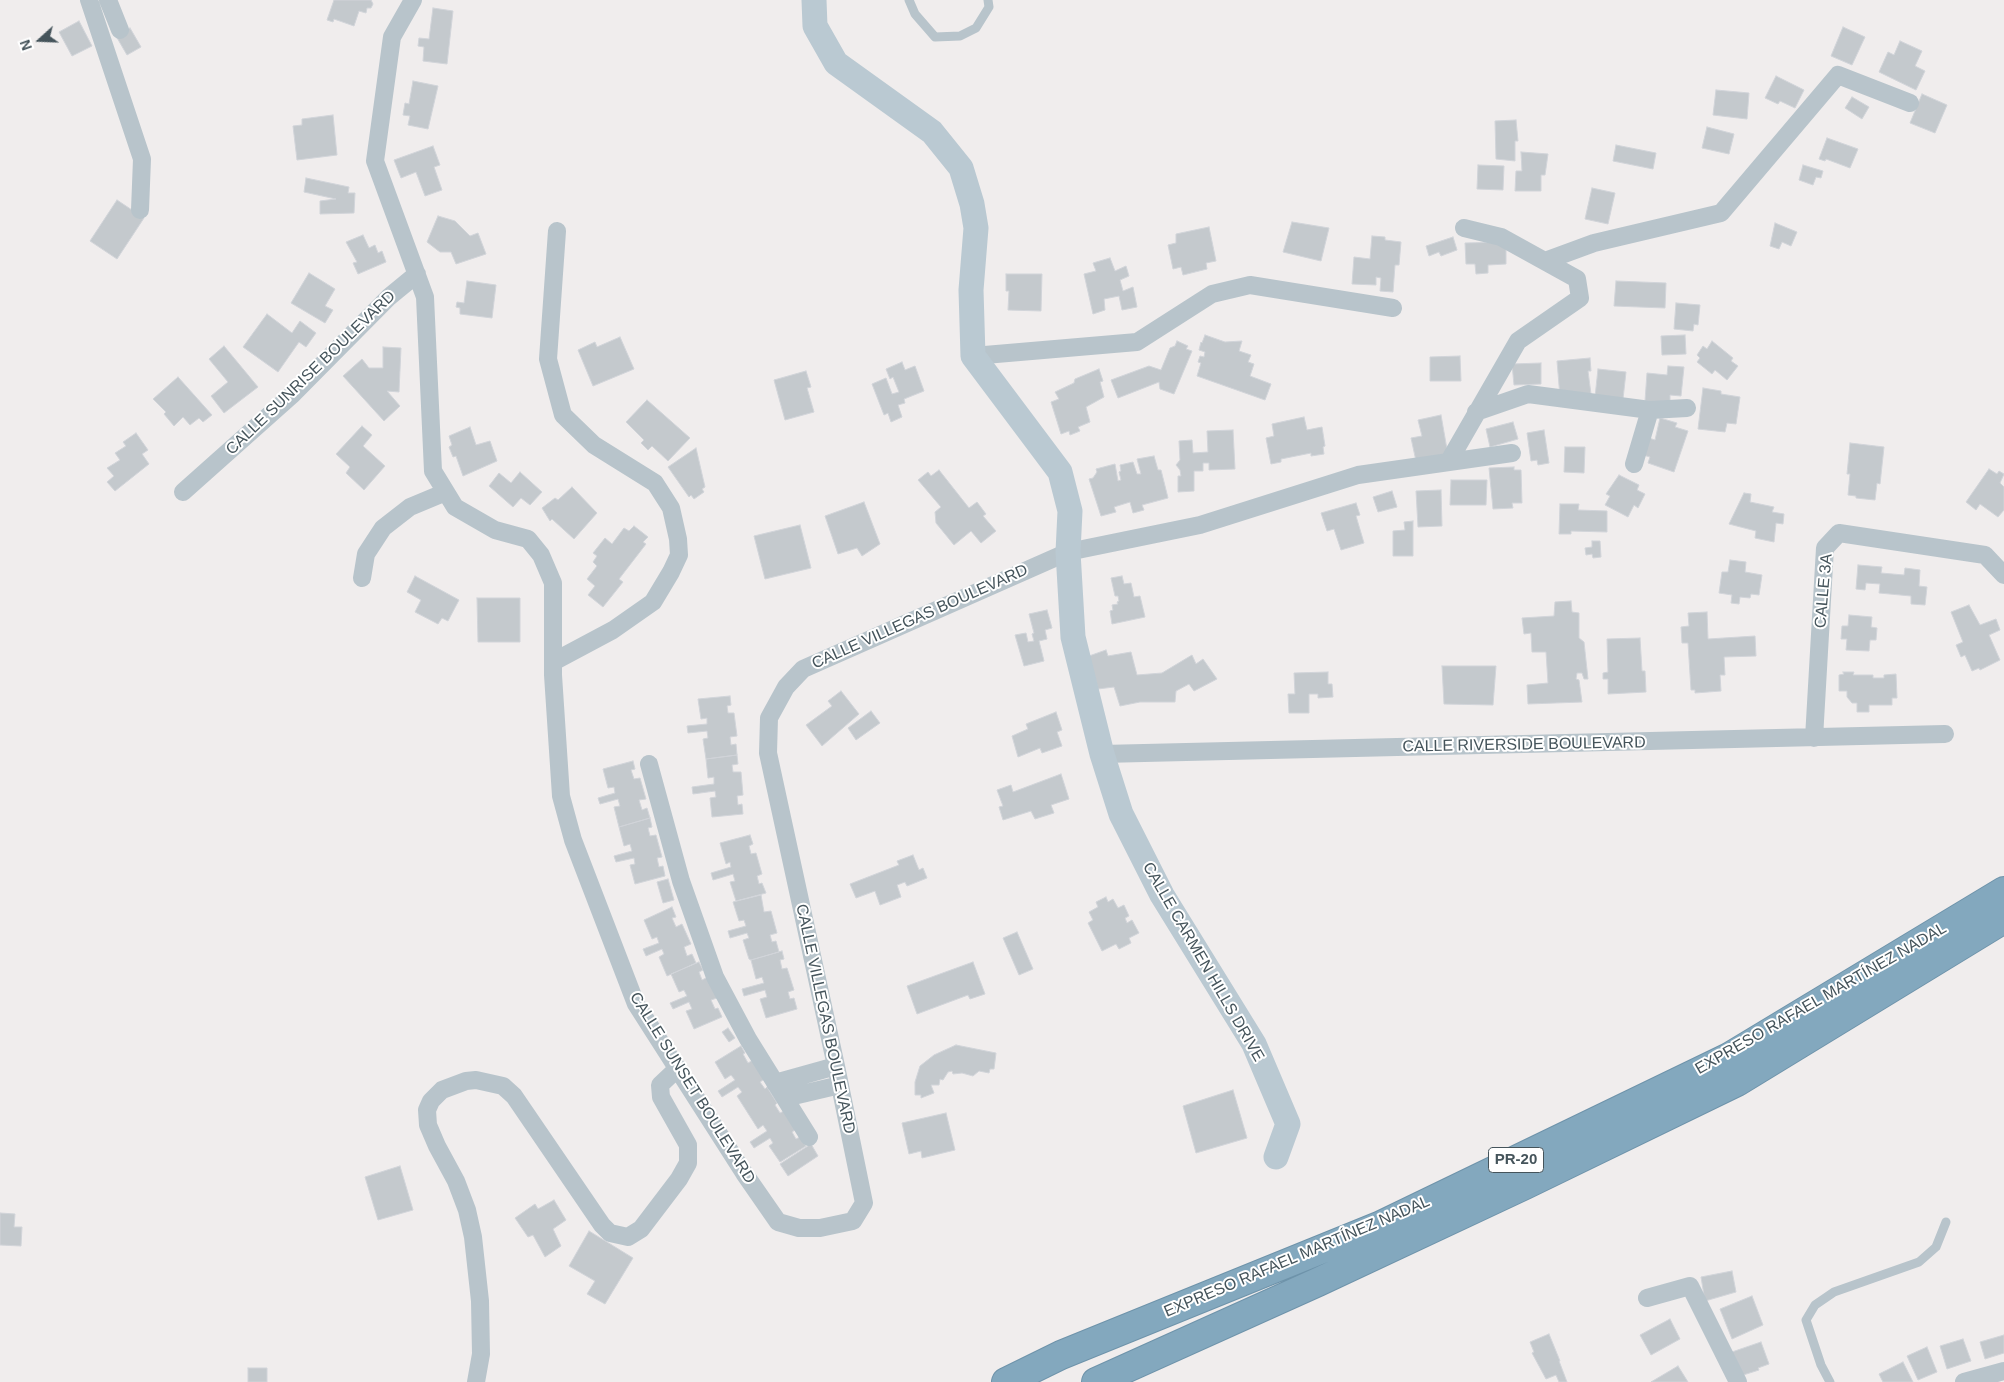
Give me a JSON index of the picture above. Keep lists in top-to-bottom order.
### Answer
{
  "streets": {
    "highway": ["EXPRESO RAFAEL MARTÍNEZ NADAL", "PR-20"],
    "street": [
      "CALLE SUNRISE BOULEVARD",
      "CALLE 3A",
      "CALLE VILLEGAS BOULEVARD",
      "CALLE RIVERSIDE BOULEVARD",
      "CALLE CARMEN HILLS DRIVE",
      "CALLE SUNSET BOULEVARD"
    ]
  },
  "crossings": [
    ["CALLE SUNRISE BOULEVARD", "CALLE SUNSET BOULEVARD"],
    ["CALLE 3A", "CALLE RIVERSIDE BOULEVARD"],
    ["CALLE VILLEGAS BOULEVARD", "CALLE CARMEN HILLS DRIVE"],
    ["CALLE VILLEGAS BOULEVARD", "CALLE SUNSET BOULEVARD"],
    ["CALLE RIVERSIDE BOULEVARD", "CALLE CARMEN HILLS DRIVE"]
  ],
  "north": "left"
}
